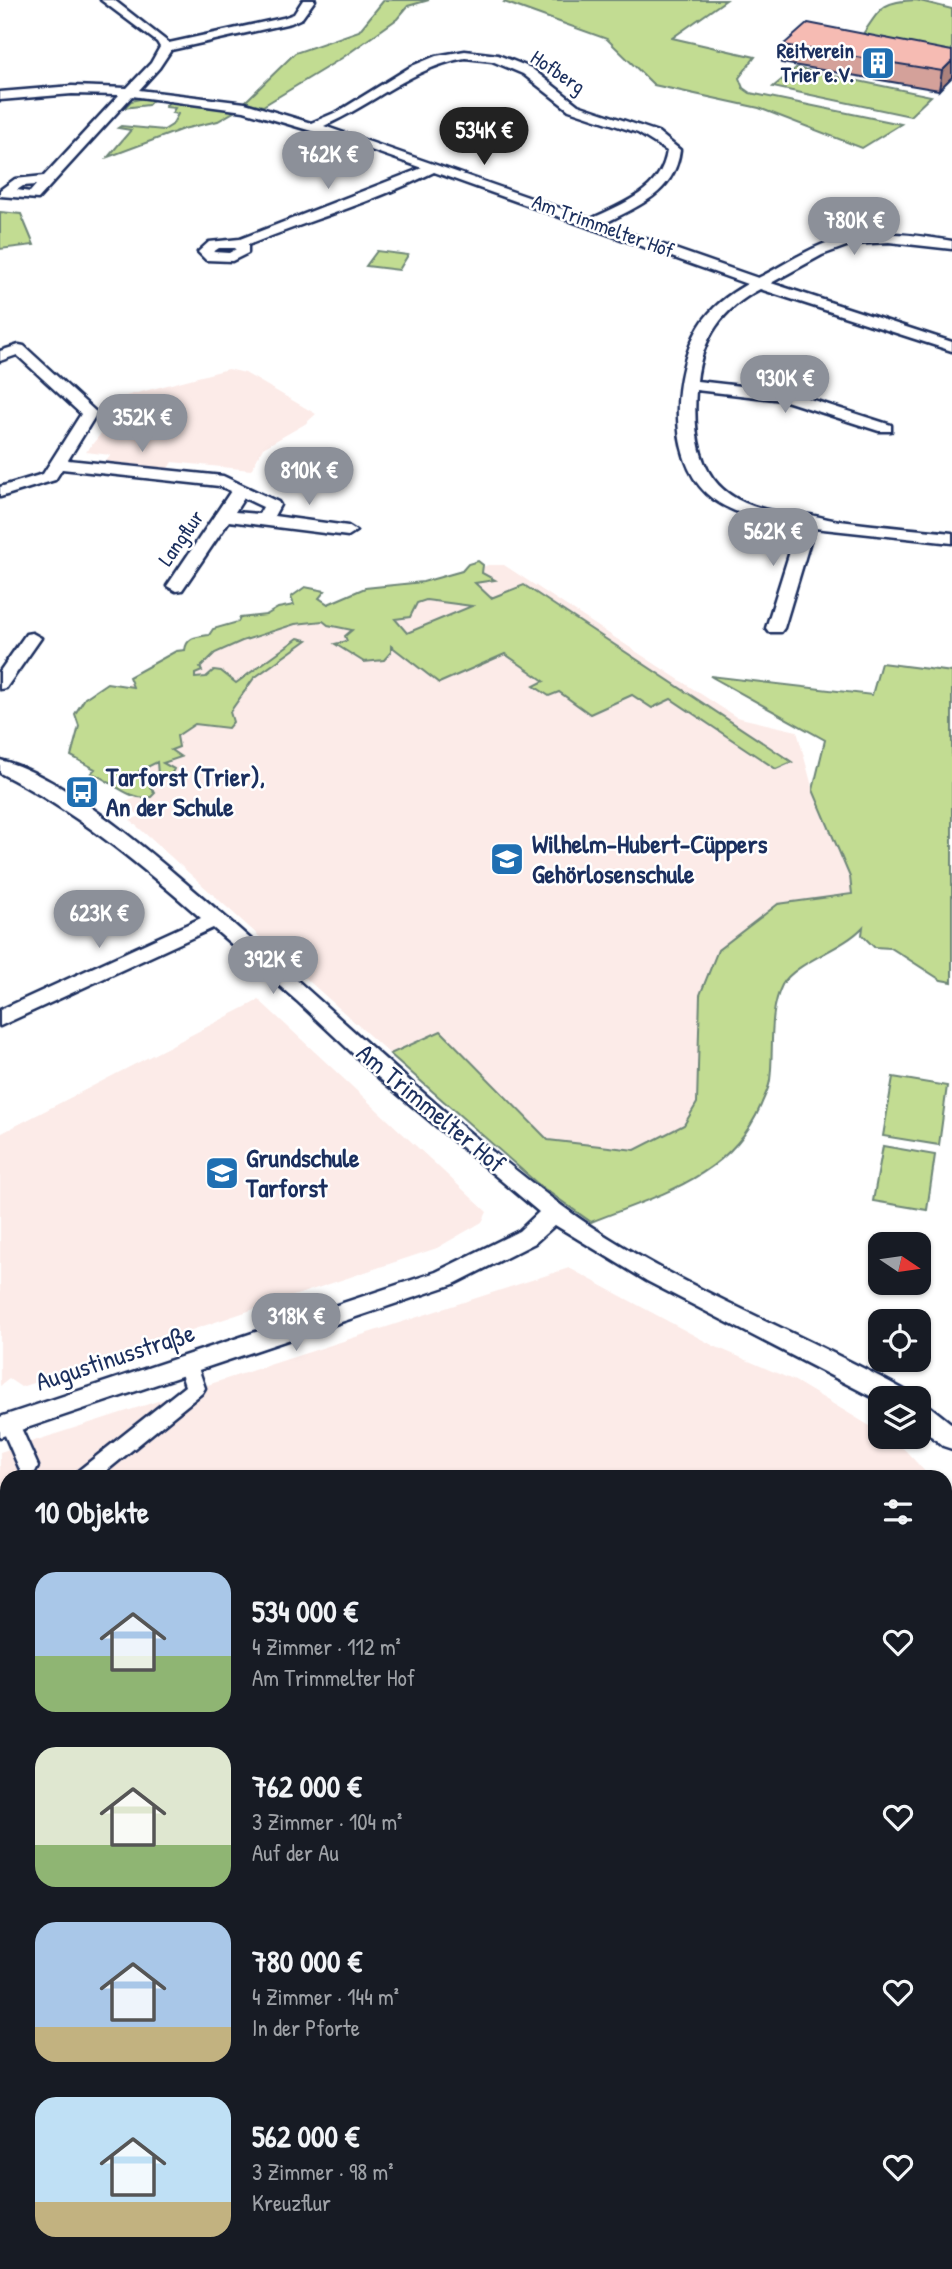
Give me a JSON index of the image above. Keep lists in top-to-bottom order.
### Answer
{
  "streets": {
    "street": [
      "Hofberg",
      "Am Trimmelter Hof",
      "Langflur",
      "Augustinusstraße"
    ]
  },
  "crossings": [
    ["Hofberg", "Am Trimmelter Hof"],
    ["Am Trimmelter Hof", "Augustinusstraße"]
  ],
  "places": {
    "building": ["Reitverein Trier e.V."],
    "bus stop": ["Tarforst (Trier), An der Schule"],
    "school or university": ["Wilhelm-Hubert-Cüppers Gehörlosenschule", "Grundschule Tarforst"]
  },
  "north": "right",
  "page": {
    "price": [
      "534K €",
      "762K €",
      "780K €",
      "930K €",
      "352K €",
      "810K €",
      "562K €",
      "623K €",
      "392K €",
      "318K €"
    ],
    "heading": "10 Objekte",
    "list": [
      {
        "name": "534 000 €",
        "note": "4 Zimmer · 112 m² · Am Trimmelter Hof"
      },
      {
        "name": "762 000 €",
        "note": "3 Zimmer · 104 m² · Auf der Au"
      },
      {
        "name": "780 000 €",
        "note": "4 Zimmer · 144 m² · In der Pforte"
      },
      {
        "name": "562 000 €",
        "note": "3 Zimmer · 98 m² · Kreuzflur"
      }
    ]
  }
}
